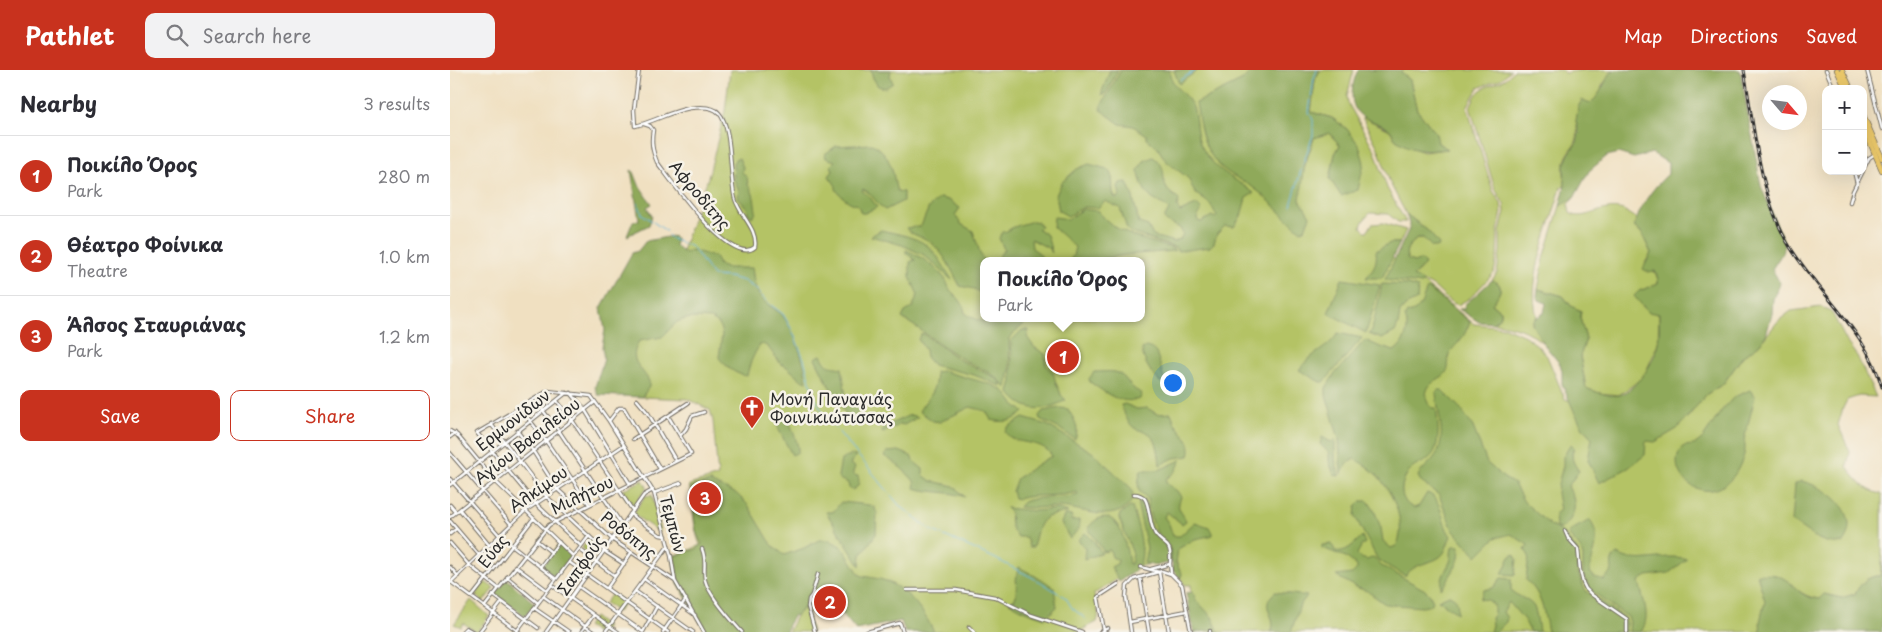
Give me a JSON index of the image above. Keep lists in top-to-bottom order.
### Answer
{
  "streets": {
    "street": [
      "Αφροδίτης",
      "Ερμιονίδων",
      "Αγίου Βασιλείου",
      "Αλκίμου",
      "Μιλήτου",
      "Τεμπών",
      "Ροδόπης",
      "Εύας",
      "Σαπφούς"
    ]
  },
  "crossings": [
    ["Ερμιονίδων", "Ροδόπης"],
    ["Αγίου Βασιλείου", "Τεμπών"],
    ["Αγίου Βασιλείου", "Ροδόπης"],
    ["Αλκίμου", "Τεμπών"],
    ["Αλκίμου", "Ροδόπης"],
    ["Μιλήτου", "Τεμπών"],
    ["Μιλήτου", "Ροδόπης"],
    ["Τεμπών", "Ροδόπης"],
    ["Τεμπών", "Σαπφούς"],
    ["Ροδόπης", "Σαπφούς"]
  ],
  "places": {
    "church": ["Μονή Παναγιάς Φοινικιώτισσας"]
  },
  "north": "bottom right",
  "page": {
    "header": "Pathlet",
    "search": "Search here",
    "nav": ["Map", "Directions", "Saved"],
    "heading": ["Nearby", "3 results"],
    "map_buttons": ["+", "−"],
    "list": [
      {
        "mark": "1",
        "name": "Ποικίλο Όρος",
        "note": "Park",
        "value": "280 m"
      },
      {
        "mark": "2",
        "name": "Θέατρο Φοίνικα",
        "note": "Theatre",
        "value": "1.0 km"
      },
      {
        "mark": "3",
        "name": "Άλσος Σταυριάνας",
        "note": "Park",
        "value": "1.2 km"
      }
    ],
    "popup": ["Ποικίλο Όρος", "Park"],
    "pins": ["1", "3", "2"],
    "buttons": ["Save", "Share"]
  }
}
